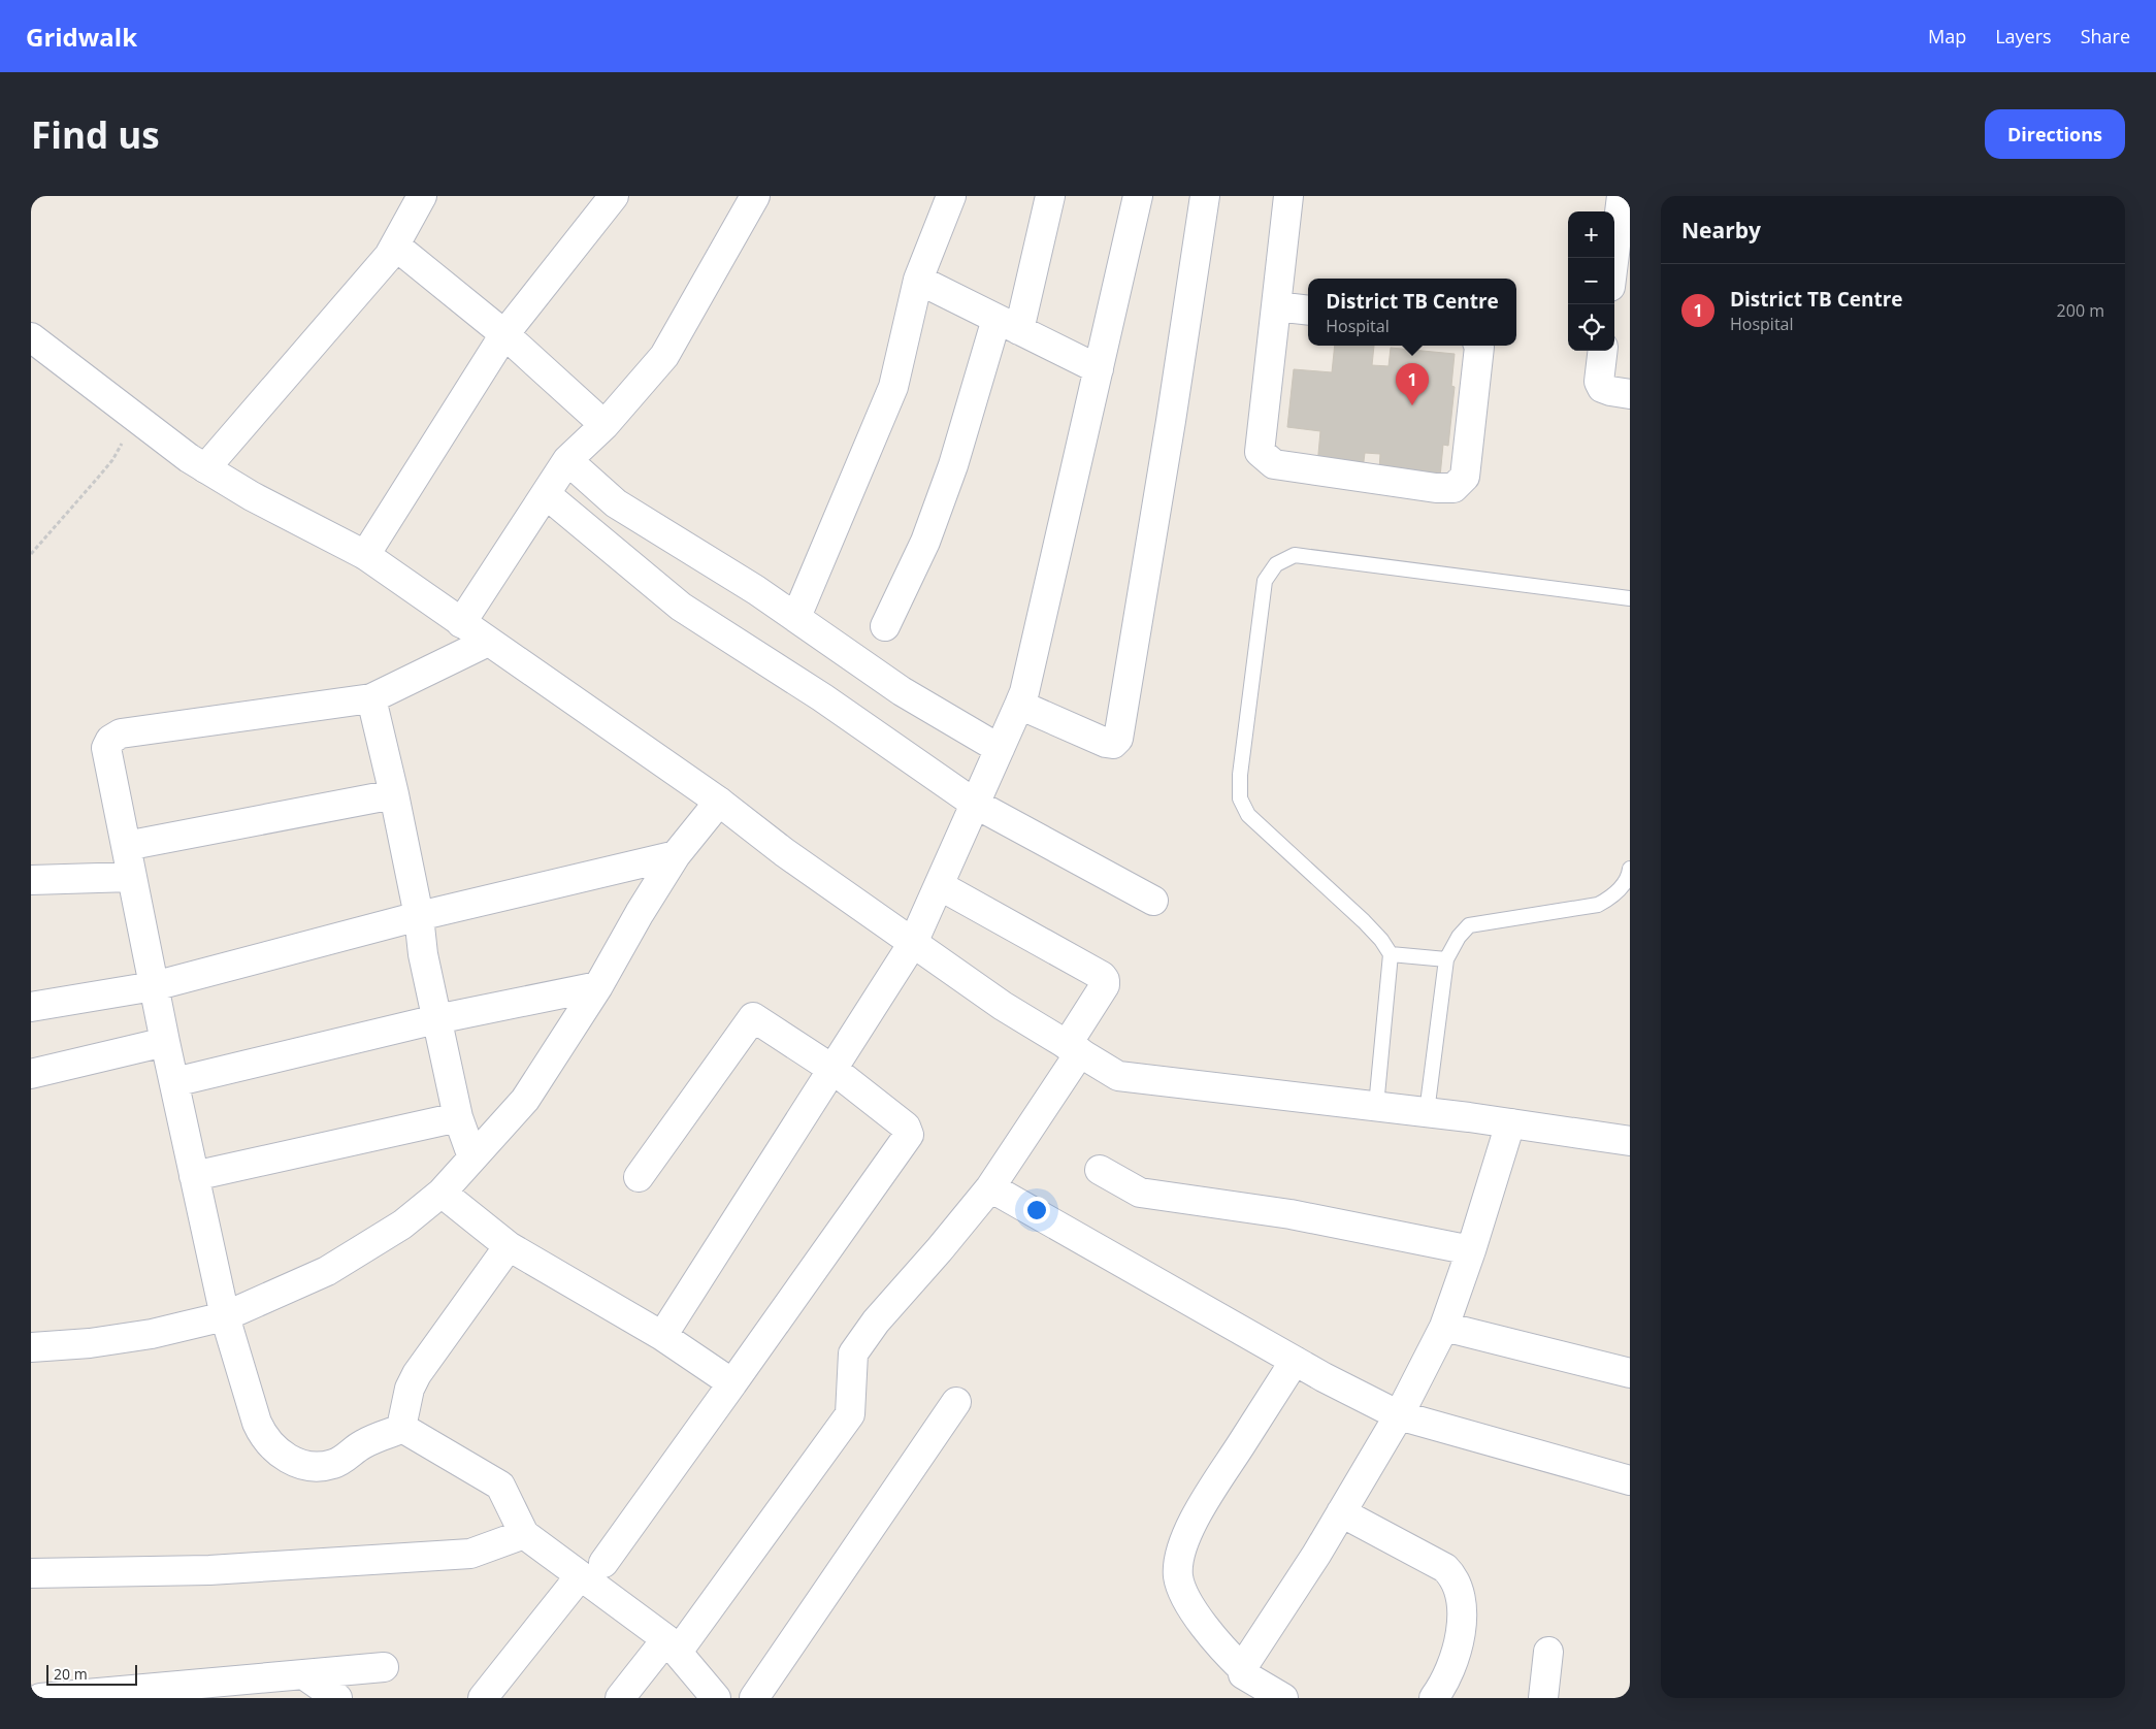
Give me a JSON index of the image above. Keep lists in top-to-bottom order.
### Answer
{
  "scale_bar": "20 m",
  "page": {
    "header": "Gridwalk",
    "nav": ["Map", "Layers", "Share"],
    "buttons": "Directions",
    "title": "Find us",
    "heading": "Nearby",
    "map_buttons": ["+", "−"],
    "list": [
      {
        "mark": "1",
        "name": "District TB Centre",
        "note": "Hospital",
        "value": "200 m"
      }
    ],
    "popup": ["District TB Centre", "Hospital"],
    "pins": "1",
    "scale": "20 m"
  }
}
